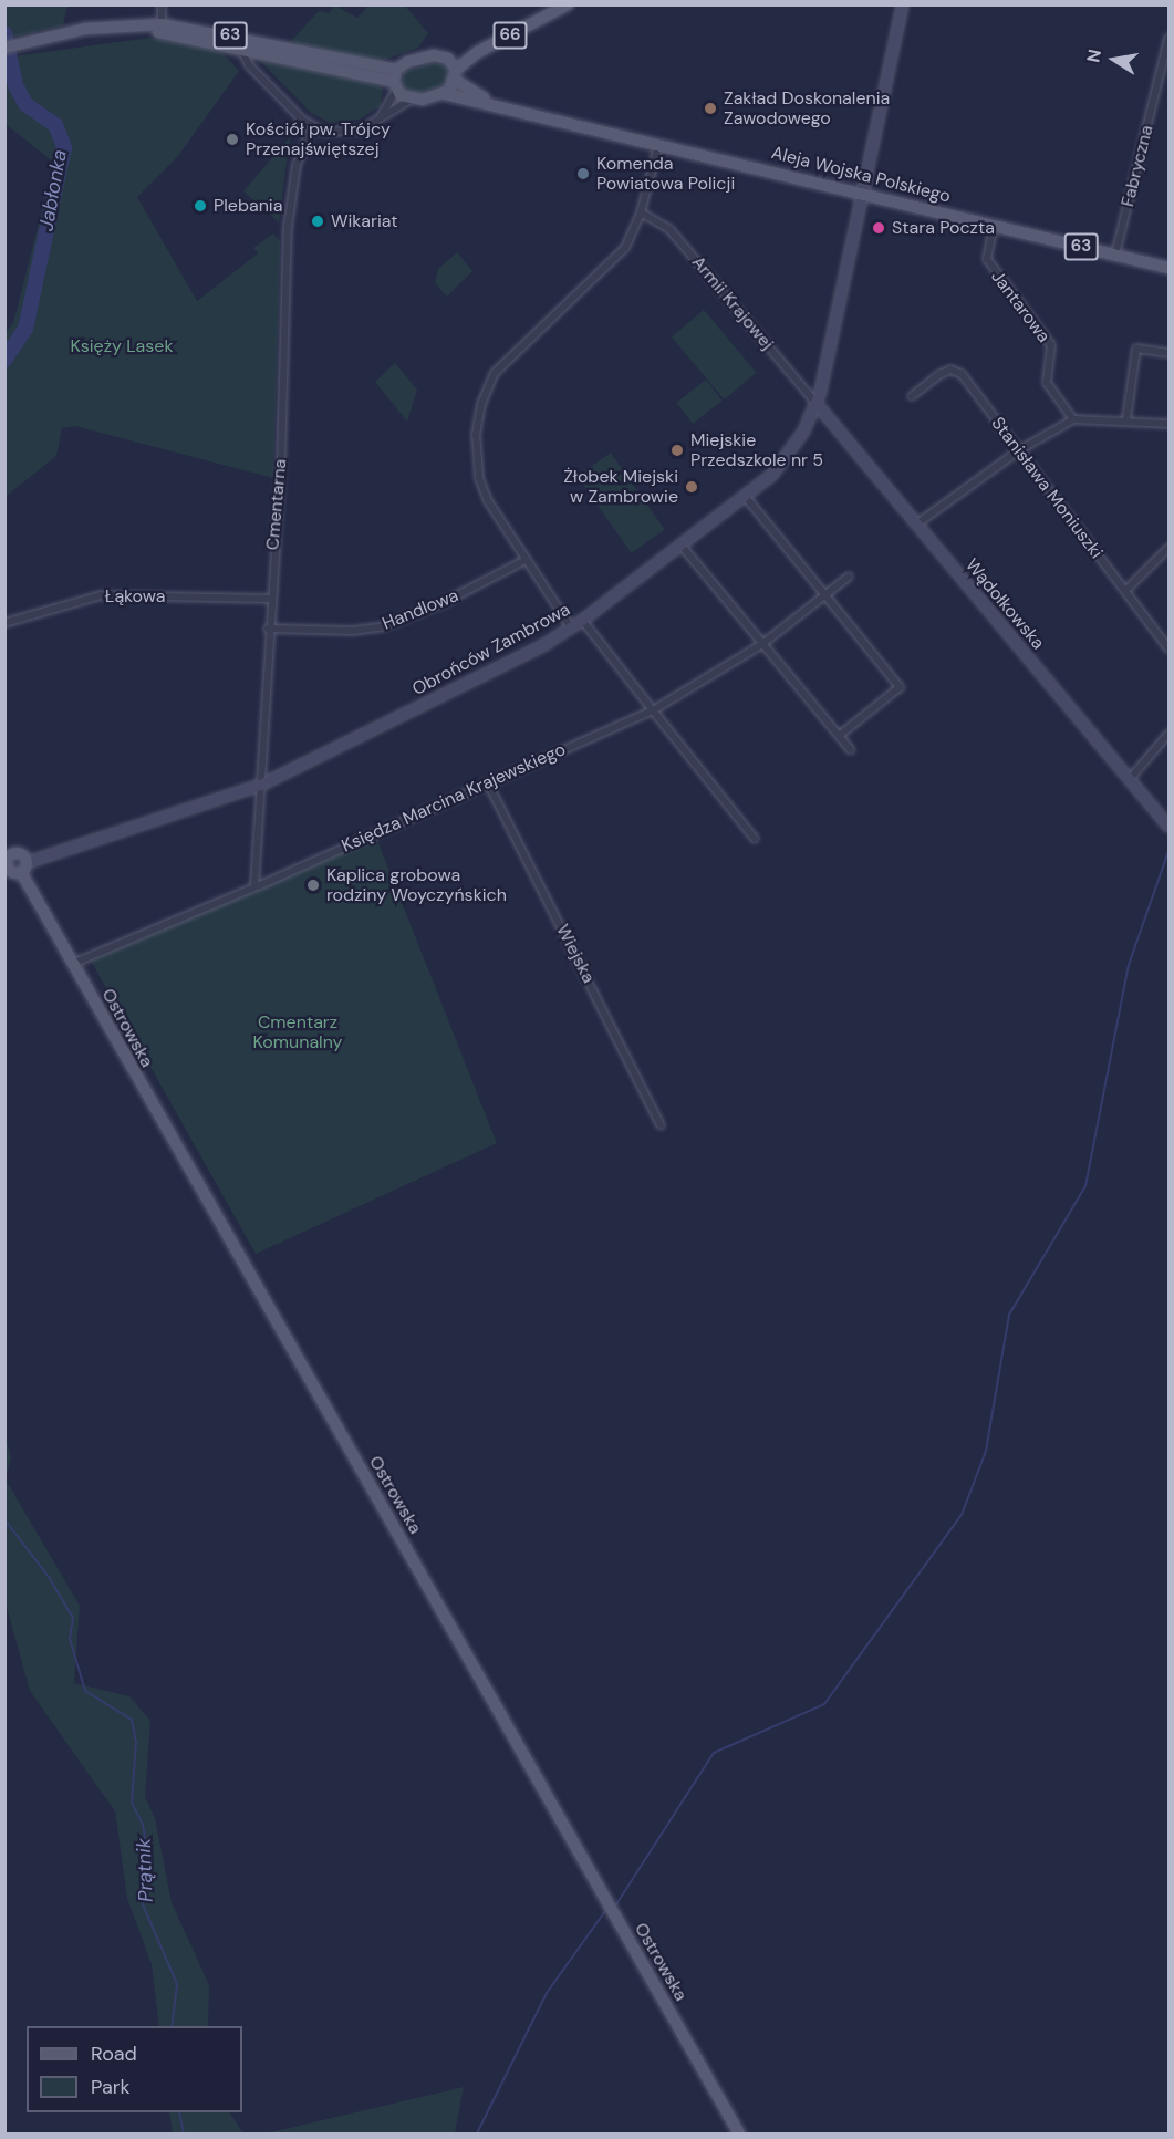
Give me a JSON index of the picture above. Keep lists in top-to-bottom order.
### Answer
{
  "streets": {
    "main road": [
      "63",
      "66",
      "Aleja Wojska Polskiego",
      "Ostrowska"
    ],
    "street": [
      "Fabryczna",
      "Armii Krajowej",
      "Jantarowa",
      "Stanisława Moniuszki",
      "Cmentarna",
      "Łąkowa",
      "Wądołkowska",
      "Handlowa",
      "Obrońców Zambrowa",
      "Księdza Marcina Krajewskiego",
      "Wiejska"
    ]
  },
  "crossings": [
    ["63", "66"],
    ["63", "Aleja Wojska Polskiego"],
    ["66", "Aleja Wojska Polskiego"],
    ["Fabryczna", "Aleja Wojska Polskiego"],
    ["Aleja Wojska Polskiego", "Jantarowa"],
    ["Aleja Wojska Polskiego", "Obrońców Zambrowa"],
    ["Armii Krajowej", "Wądołkowska"],
    ["Armii Krajowej", "Obrońców Zambrowa"],
    ["Cmentarna", "Łąkowa"],
    ["Cmentarna", "Handlowa"],
    ["Cmentarna", "Obrońców Zambrowa"],
    ["Cmentarna", "Księdza Marcina Krajewskiego"],
    ["Wądołkowska", "Obrońców Zambrowa"],
    ["Obrońców Zambrowa", "Ostrowska"],
    ["Księdza Marcina Krajewskiego", "Wiejska"],
    ["Księdza Marcina Krajewskiego", "Ostrowska"]
  ],
  "water": ["Jabłonka", "Prątnik"],
  "parks": ["Księży Lasek", "Cmentarz Komunalny"],
  "places": [
    "Zakład Doskonalenia Zawodowego",
    "Kościół pw. Trójcy Przenajświętszej",
    "Komenda Powiatowa Policji",
    "Plebania",
    "Wikariat",
    "Stara Poczta",
    "Miejskie Przedszkole nr 5",
    "Żłobek Miejski w Zambrowie",
    "Kaplica grobowa rodziny Woyczyńskich"
  ],
  "legend": ["Road", "Park"],
  "north": "left"
}
